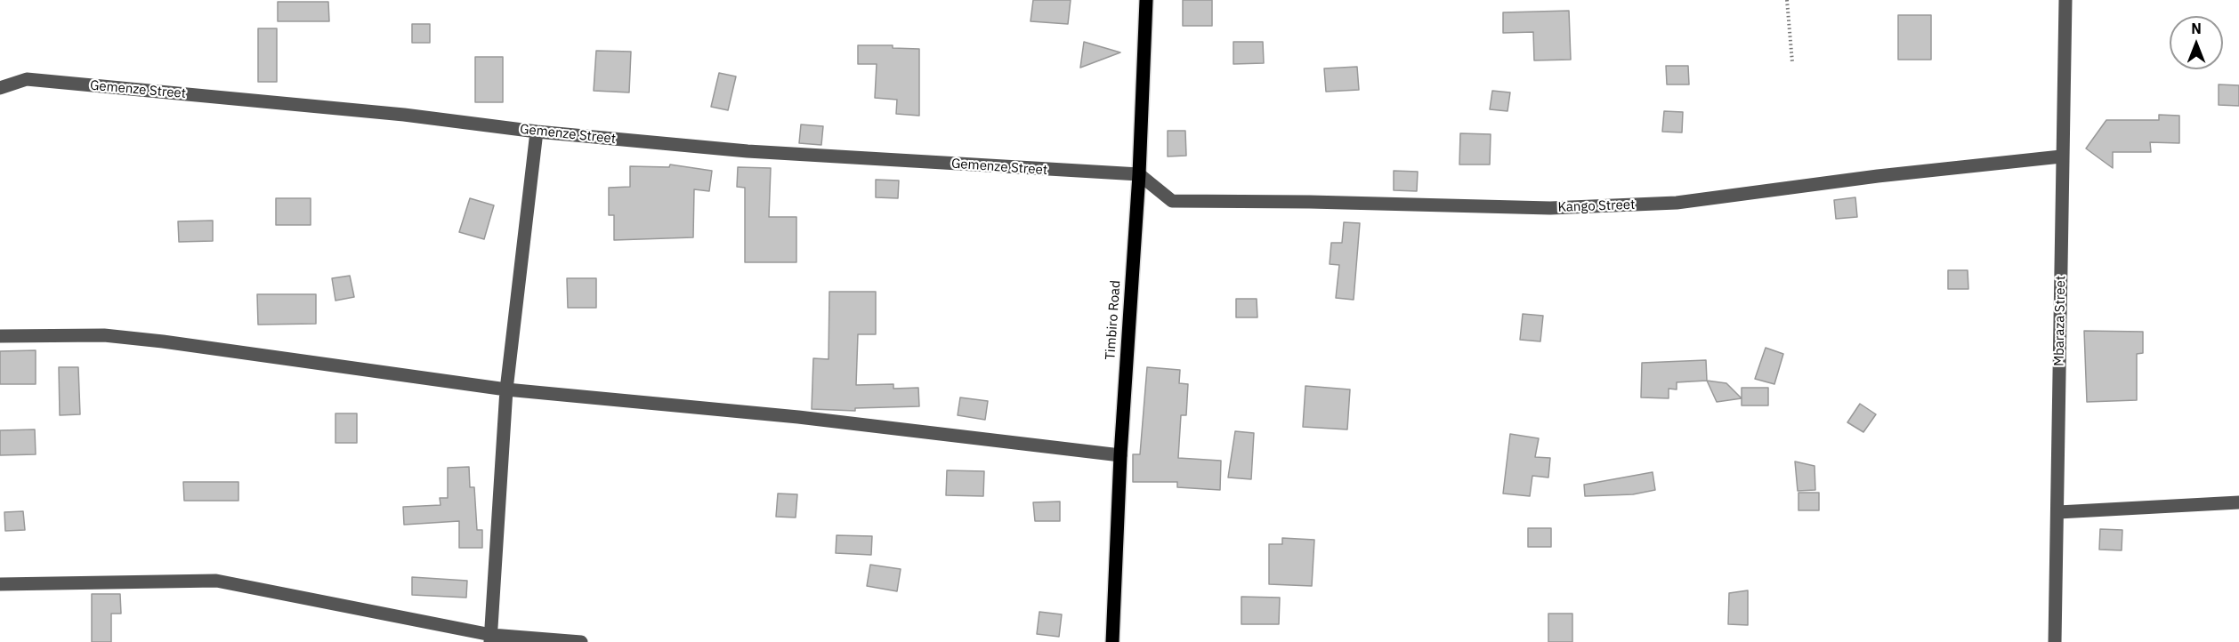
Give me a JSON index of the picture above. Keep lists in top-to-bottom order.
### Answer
{
  "streets": {
    "main road": ["Timbiro Road"],
    "street": ["Gemenze Street", "Kango Street", "Mbaraza Street"]
  },
  "crossings": [
    ["Gemenze Street", "Kango Street"],
    ["Gemenze Street", "Timbiro Road"],
    ["Kango Street", "Timbiro Road"],
    ["Kango Street", "Mbaraza Street"]
  ],
  "north": "top"
}
